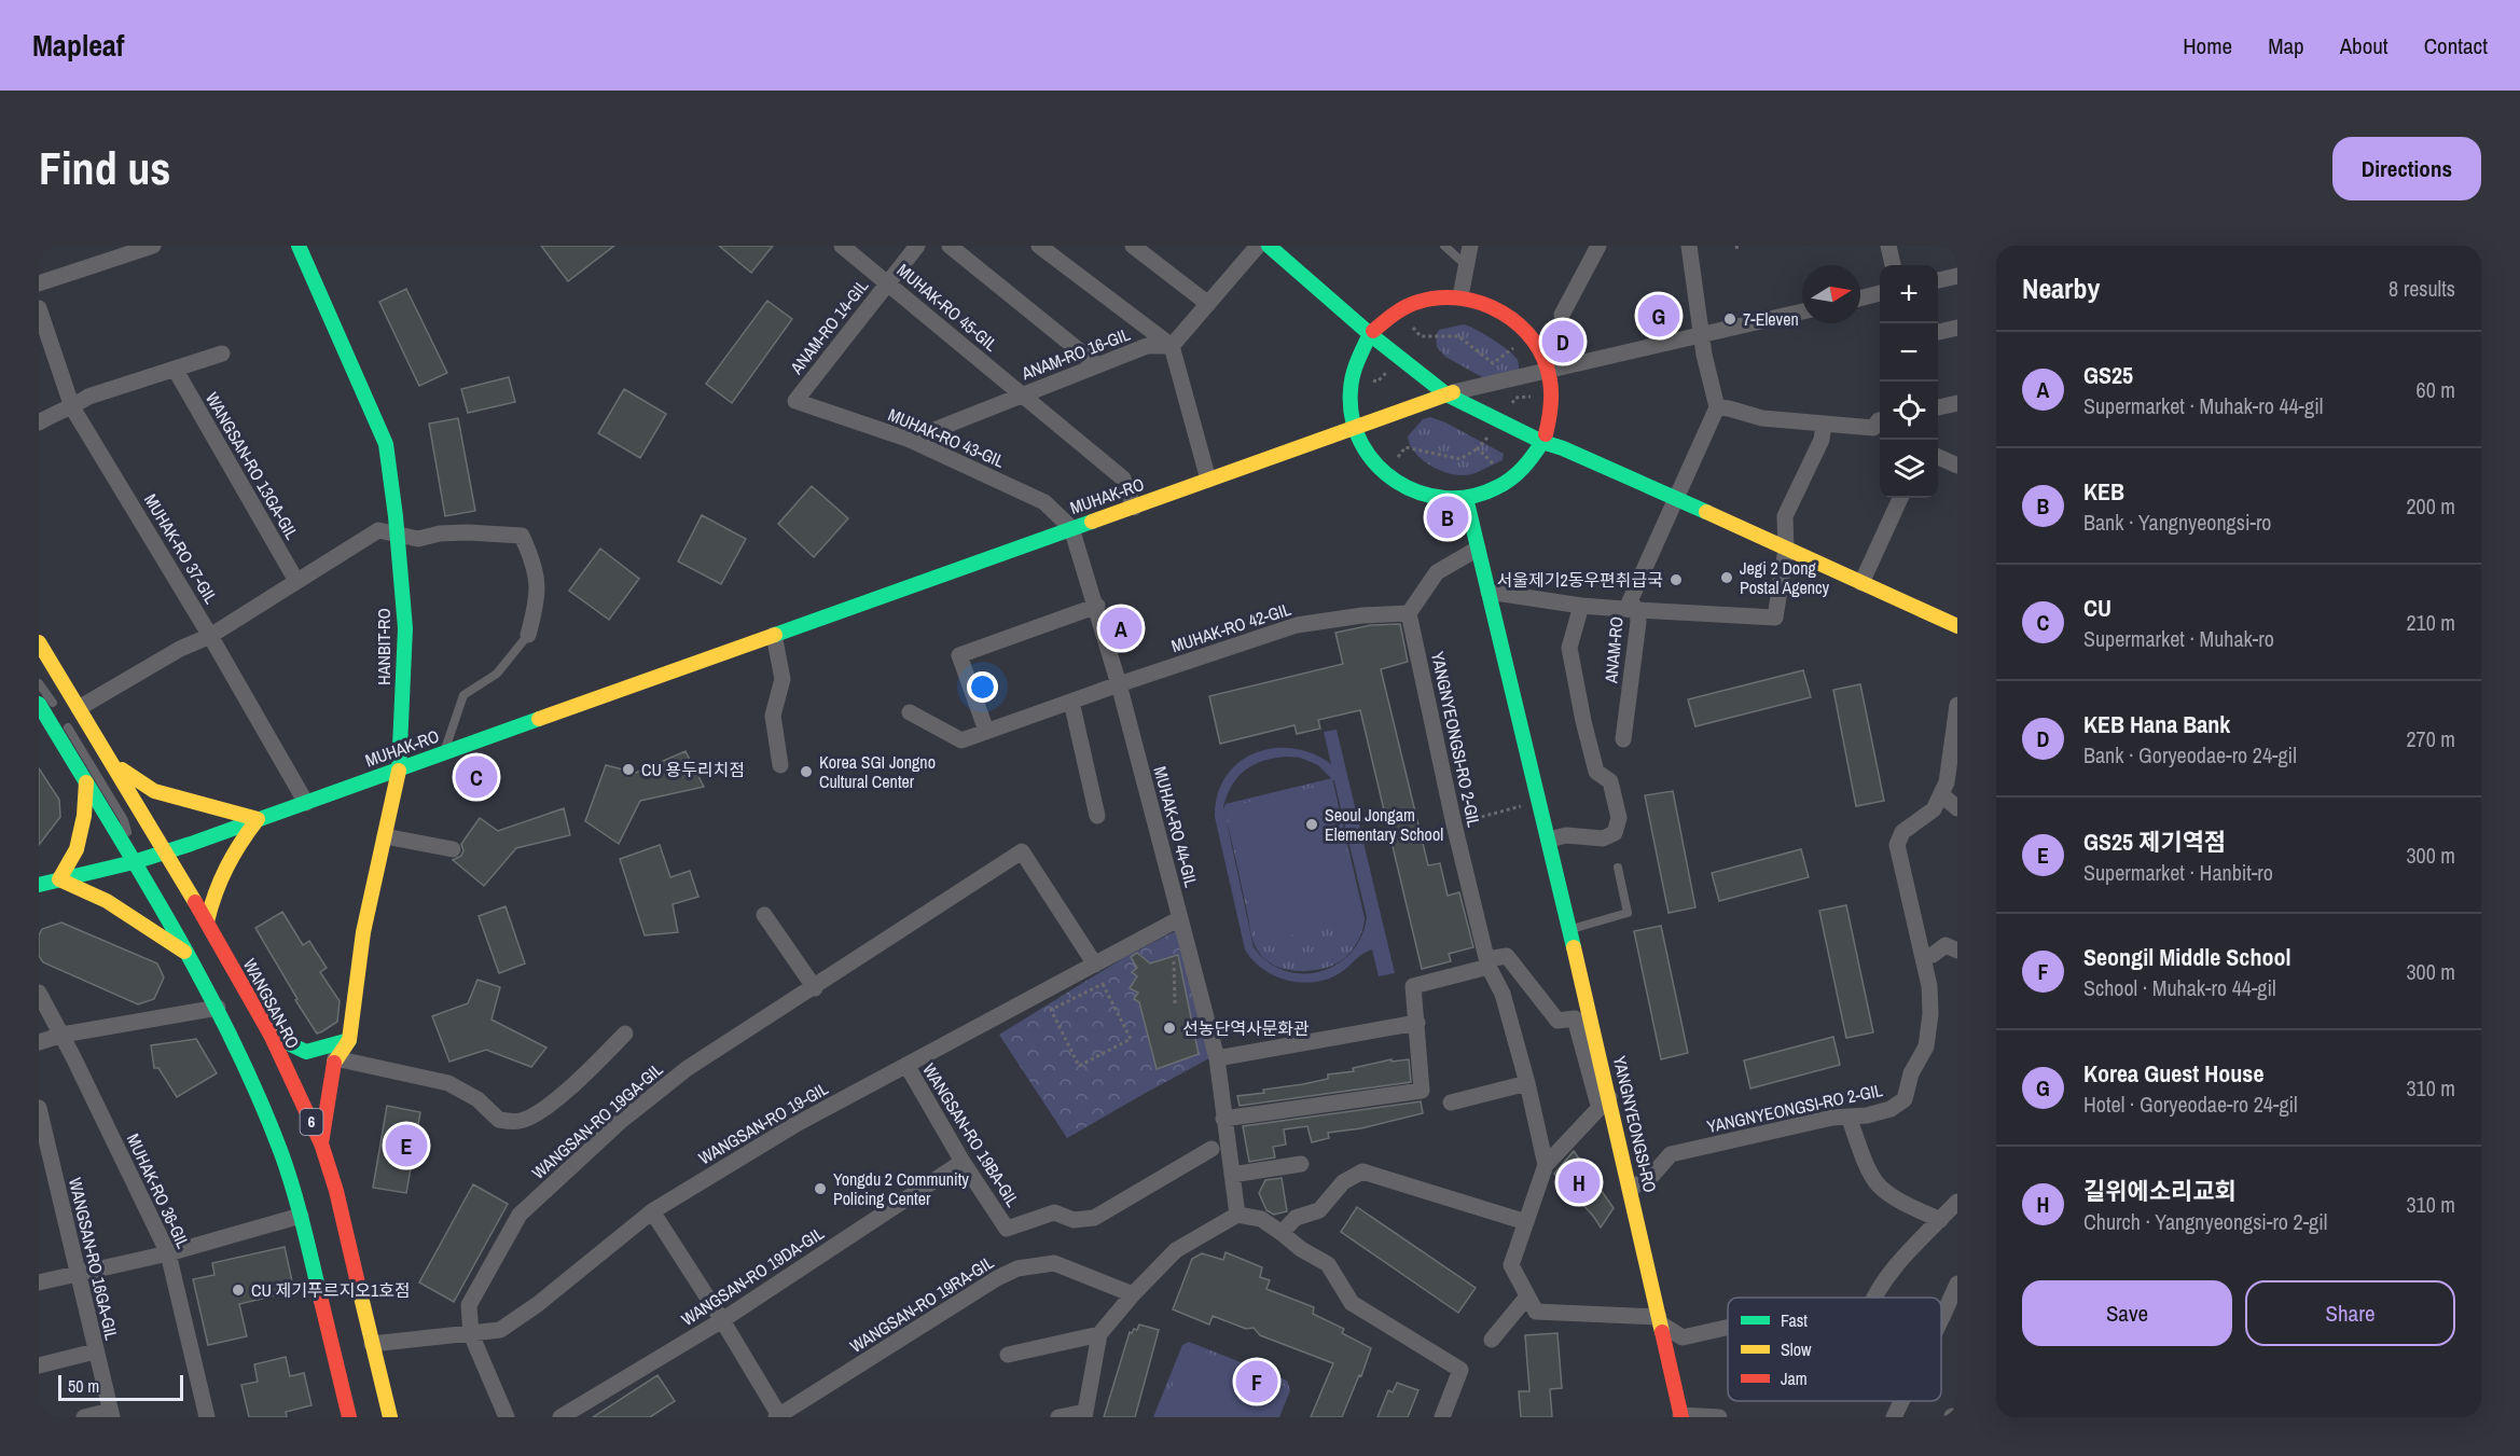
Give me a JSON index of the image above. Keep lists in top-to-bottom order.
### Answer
{
  "streets": {
    "main road": [
      "MUHAK-RO",
      "HANBIT-RO",
      "WANGSAN-RO",
      "6",
      "YANGNYEONGSI-RO"
    ],
    "street": [
      "MUHAK-RO 45-GIL",
      "ANAM-RO 14-GIL",
      "ANAM-RO 16-GIL",
      "MUHAK-RO 43-GIL",
      "WANGSAN-RO 13GA-GIL",
      "MUHAK-RO 37-GIL",
      "MUHAK-RO 42-GIL",
      "ANAM-RO",
      "YANGNYEONGSI-RO 2-GIL",
      "MUHAK-RO 44-GIL",
      "WANGSAN-RO 19GA-GIL",
      "WANGSAN-RO 19-GIL",
      "WANGSAN-RO 19BA-GIL",
      "MUHAK-RO 36-GIL",
      "WANGSAN-RO 16GA-GIL",
      "WANGSAN-RO 19DA-GIL",
      "WANGSAN-RO 19RA-GIL"
    ]
  },
  "crossings": [
    ["MUHAK-RO 45-GIL", "ANAM-RO 14-GIL"],
    ["MUHAK-RO 45-GIL", "ANAM-RO 16-GIL"],
    ["MUHAK-RO 45-GIL", "MUHAK-RO"],
    ["ANAM-RO 14-GIL", "MUHAK-RO 43-GIL"],
    ["ANAM-RO 16-GIL", "MUHAK-RO 43-GIL"],
    ["MUHAK-RO 43-GIL", "MUHAK-RO"],
    ["MUHAK-RO 43-GIL", "MUHAK-RO 44-GIL"],
    ["MUHAK-RO", "MUHAK-RO 37-GIL"],
    ["MUHAK-RO", "HANBIT-RO"],
    ["MUHAK-RO", "MUHAK-RO 44-GIL"],
    ["MUHAK-RO", "WANGSAN-RO"],
    ["MUHAK-RO", "6"],
    ["MUHAK-RO 42-GIL", "YANGNYEONGSI-RO 2-GIL"],
    ["MUHAK-RO 42-GIL", "MUHAK-RO 44-GIL"],
    ["HANBIT-RO", "WANGSAN-RO"],
    ["YANGNYEONGSI-RO 2-GIL", "YANGNYEONGSI-RO"],
    ["MUHAK-RO 44-GIL", "WANGSAN-RO 19-GIL"],
    ["WANGSAN-RO", "WANGSAN-RO 19-GIL"],
    ["WANGSAN-RO 19GA-GIL", "WANGSAN-RO 19-GIL"],
    ["WANGSAN-RO 19-GIL", "WANGSAN-RO 19BA-GIL"],
    ["WANGSAN-RO 19BA-GIL", "WANGSAN-RO 19DA-GIL"]
  ],
  "places": [
    "7-Eleven",
    "Jegi 2 Dong Postal Agency",
    "서울제기2동우편취급국",
    "CU 용두리치점",
    "Korea SGI Jongno Cultural Center",
    "Seoul Jongam Elementary School",
    "선농단역사문화관",
    "Yongdu 2 Community Policing Center",
    "CU 제기푸르지오1호점"
  ],
  "legend": ["Fast", "Slow", "Jam"],
  "scale_bar": "50 m",
  "north": "right",
  "page": {
    "header": "Mapleaf",
    "nav": [
      "Home",
      "Map",
      "About",
      "Contact"
    ],
    "buttons": [
      "Directions",
      ["Save", "Share"]
    ],
    "title": "Find us",
    "heading": ["Nearby", "8 results"],
    "map_buttons": ["+", "−"],
    "pins": [
      "G",
      "D",
      "B",
      "A",
      "C",
      "E",
      "H",
      "F"
    ],
    "list": [
      {
        "mark": "A",
        "name": "GS25",
        "note": "Supermarket · Muhak-ro 44-gil",
        "value": "60 m"
      },
      {
        "mark": "B",
        "name": "KEB",
        "note": "Bank · Yangnyeongsi-ro",
        "value": "200 m"
      },
      {
        "mark": "C",
        "name": "CU",
        "note": "Supermarket · Muhak-ro",
        "value": "210 m"
      },
      {
        "mark": "D",
        "name": "KEB Hana Bank",
        "note": "Bank · Goryeodae-ro 24-gil",
        "value": "270 m"
      },
      {
        "mark": "E",
        "name": "GS25 제기역점",
        "note": "Supermarket · Hanbit-ro",
        "value": "300 m"
      },
      {
        "mark": "F",
        "name": "Seongil Middle School",
        "note": "School · Muhak-ro 44-gil",
        "value": "300 m"
      },
      {
        "mark": "G",
        "name": "Korea Guest House",
        "note": "Hotel · Goryeodae-ro 24-gil",
        "value": "310 m"
      },
      {
        "mark": "H",
        "name": "길위에소리교회",
        "note": "Church · Yangnyeongsi-ro 2-gil",
        "value": "310 m"
      }
    ],
    "scale": "50 m"
  }
}
